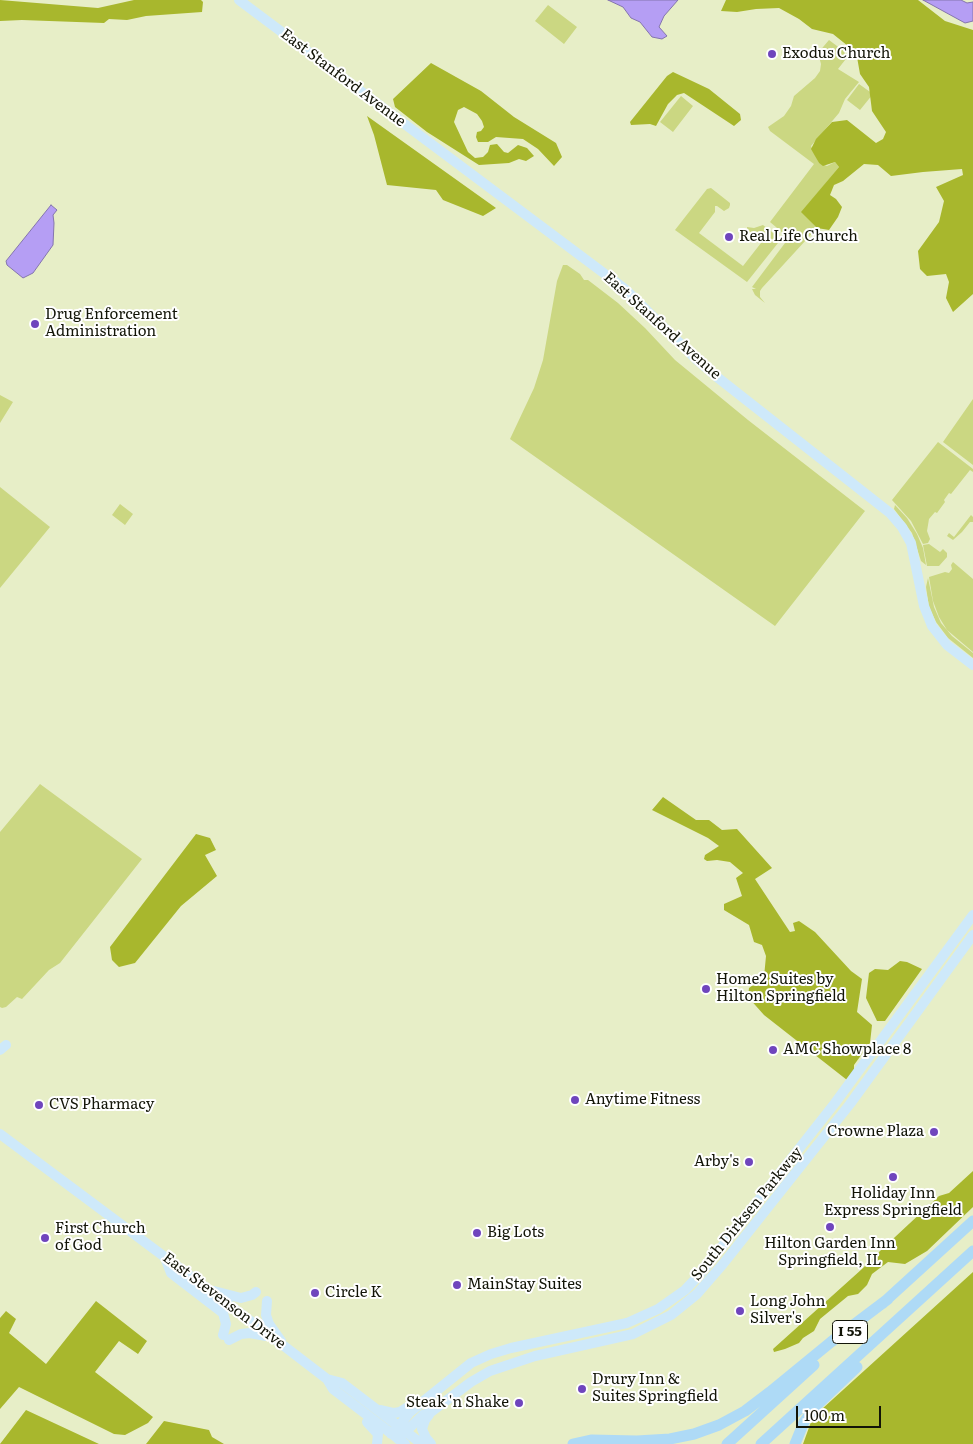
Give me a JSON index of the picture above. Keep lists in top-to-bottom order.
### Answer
{
  "streets": {
    "highway": ["I 55"],
    "main road": ["East Stanford Avenue", "South Dirksen Parkway", "East Stevenson Drive"]
  },
  "crossings": [
    ["South Dirksen Parkway", "East Stevenson Drive"]
  ],
  "places": [
    "Exodus Church",
    "Real Life Church",
    "Drug Enforcement Administration",
    "Home2 Suites by Hilton Springfield",
    "AMC Showplace 8",
    "Anytime Fitness",
    "CVS Pharmacy",
    "Crowne Plaza",
    "Arby's",
    "Holiday Inn Express Springfield",
    "Hilton Garden Inn Springfield, IL",
    "Big Lots",
    "First Church of God",
    "MainStay Suites",
    "Circle K",
    "Long John Silver's",
    "Drury Inn & Suites Springfield",
    "Steak 'n Shake"
  ],
  "scale_bar": "100 m"
}
